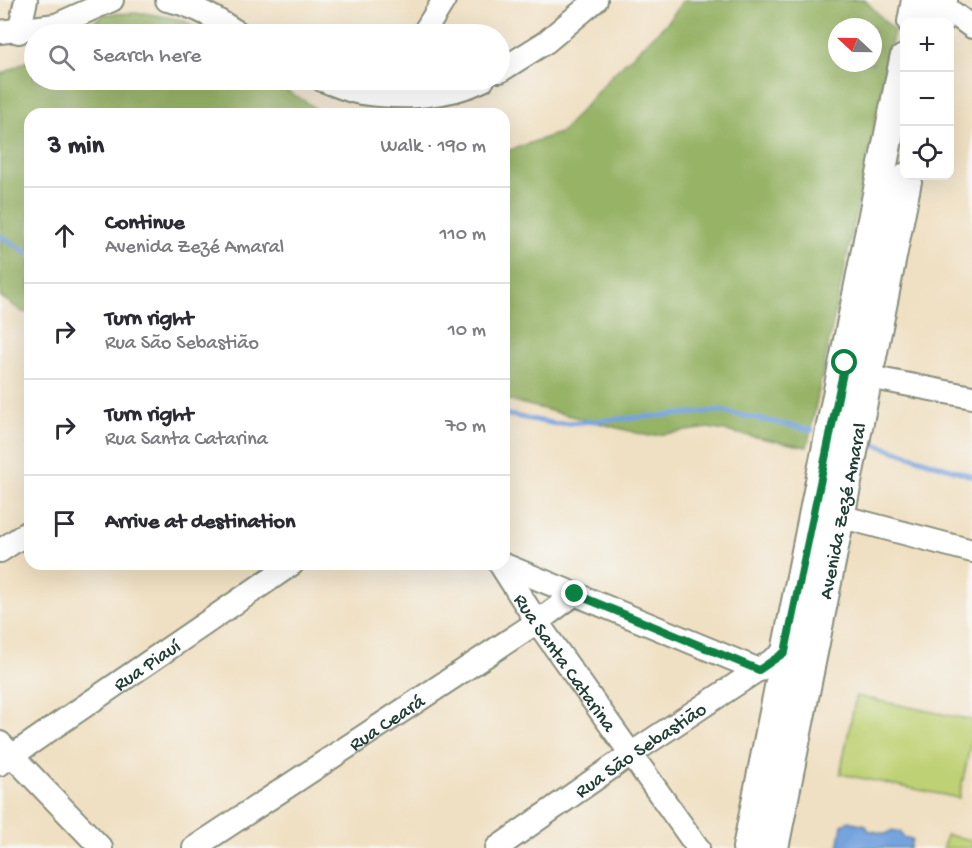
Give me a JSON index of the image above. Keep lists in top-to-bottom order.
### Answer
{
  "streets": {
    "main road": ["Avenida Zezé Amaral"],
    "street": [
      "Rua Santa Catarina",
      "Rua Piauí",
      "Rua Ceará",
      "Rua São Sebastião"
    ]
  },
  "crossings": [
    ["Avenida Zezé Amaral", "Rua São Sebastião"],
    ["Rua Santa Catarina", "Rua Ceará"],
    ["Rua Santa Catarina", "Rua São Sebastião"]
  ],
  "north": "left",
  "page": {
    "map_buttons": ["+", "−"],
    "search": "Search here",
    "heading": ["3 min", "Walk · 190 m"],
    "list": [
      ["Continue", "Avenida Zezé Amaral", "110 m"],
      ["Turn right", "Rua São Sebastião", "10 m"],
      ["Turn right", "Rua Santa Catarina", "70 m"],
      "Arrive at destination"
    ]
  }
}
